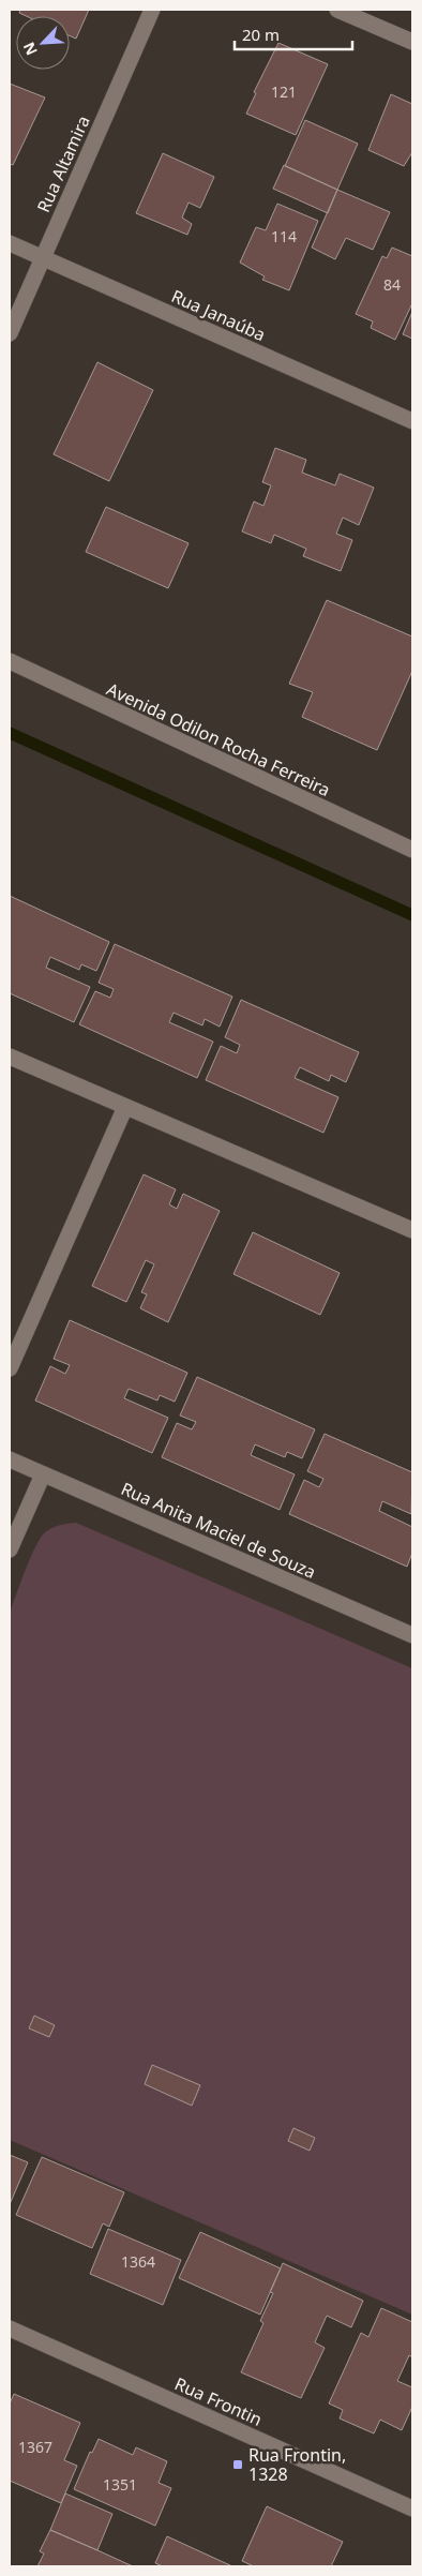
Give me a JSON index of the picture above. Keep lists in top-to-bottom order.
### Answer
{
  "streets": {
    "street": [
      "Rua Altamira",
      "Rua Janaúba",
      "Avenida Odilon Rocha Ferreira",
      "Rua Anita Maciel de Souza",
      "Rua Frontin"
    ]
  },
  "crossings": [
    ["Rua Altamira", "Rua Janaúba"]
  ],
  "places": {
    "transit": ["Rua Frontin, 1328"]
  },
  "house_numbers": [
    "121",
    "114",
    "84",
    "1364",
    "1367",
    "1351"
  ],
  "scale_bar": "20 m",
  "north": "bottom left"
}
